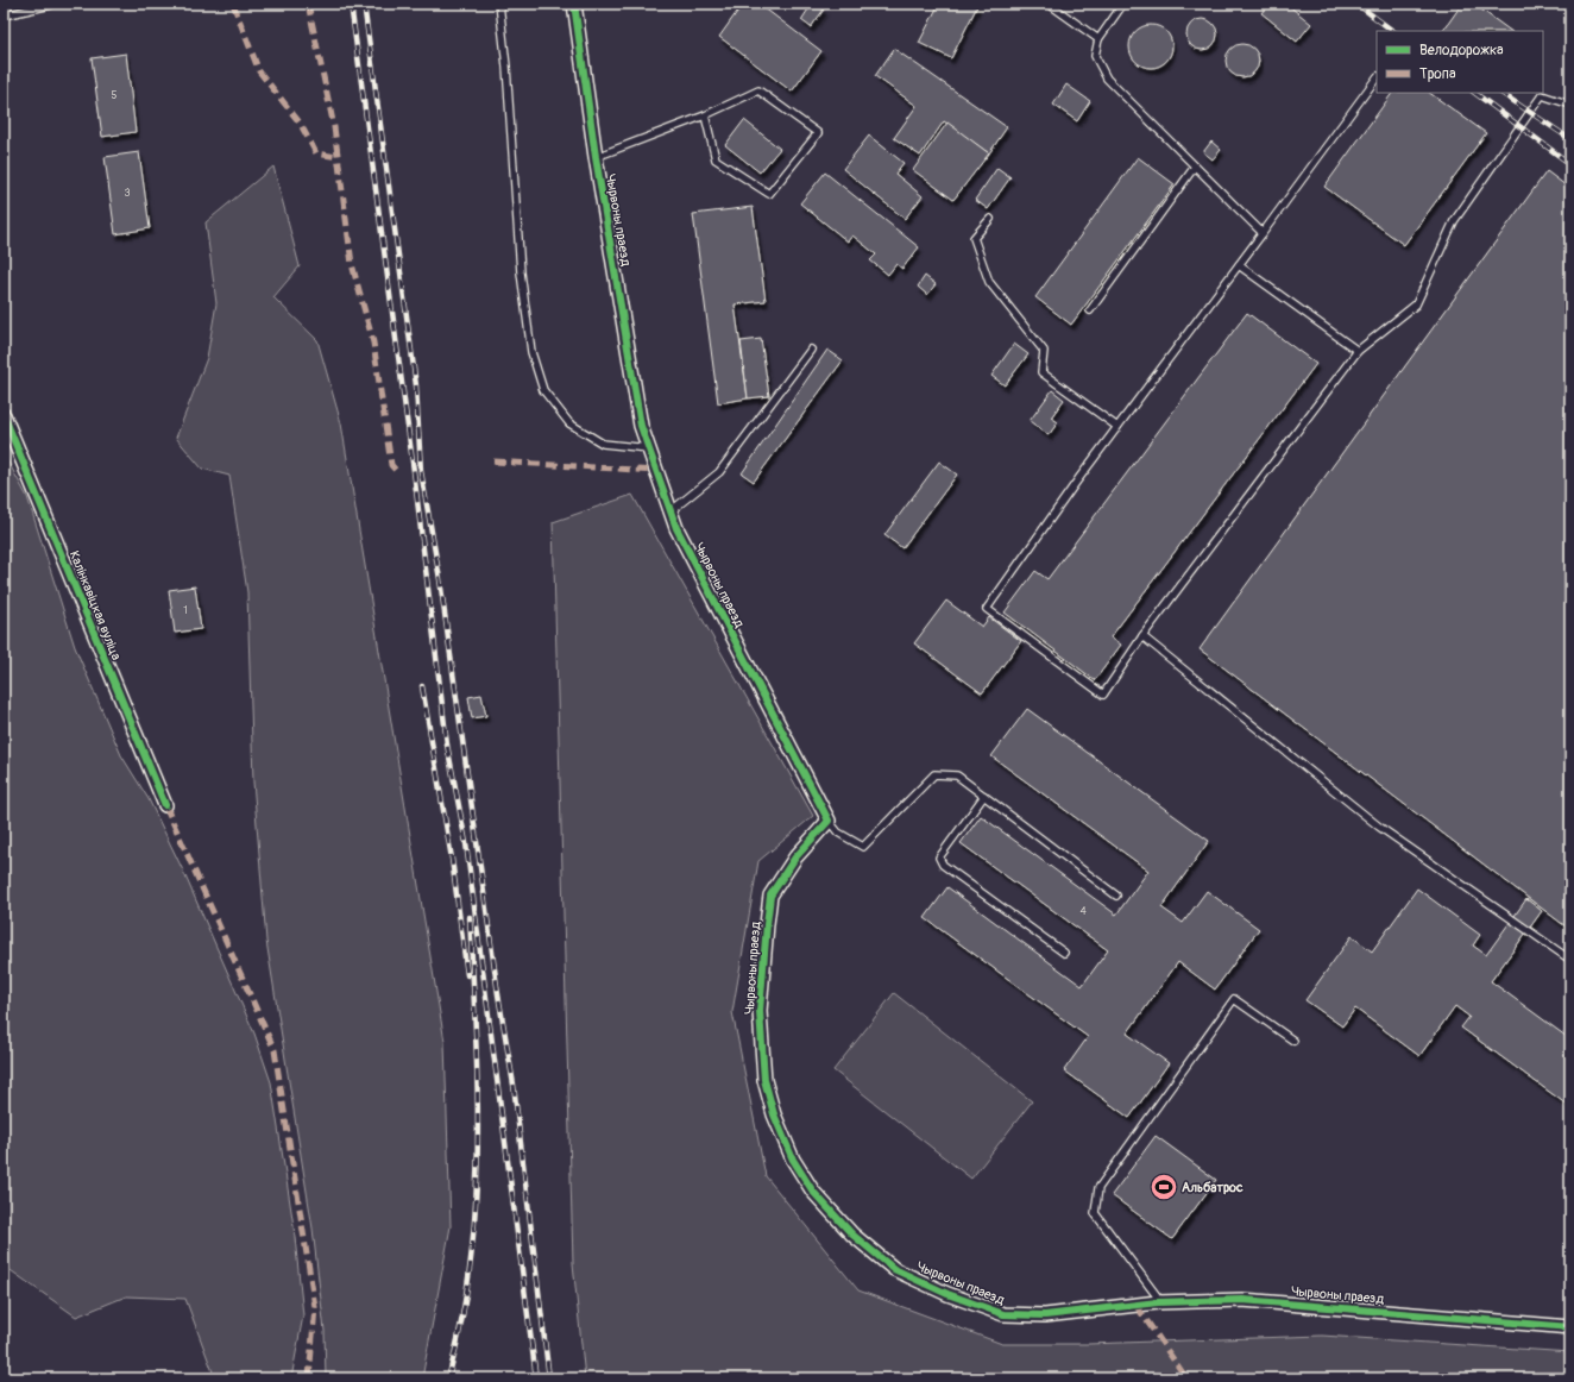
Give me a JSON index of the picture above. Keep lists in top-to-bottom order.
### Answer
{
  "streets": {
    "street": ["Чырвоны праезд", "Калінкавіцкая вуліца"]
  },
  "places": {
    "sports": ["Альбатрос"]
  },
  "house_numbers": [
    "5",
    "3",
    "1",
    "4"
  ],
  "legend": ["Велодорожка", "Тропа"]
}
